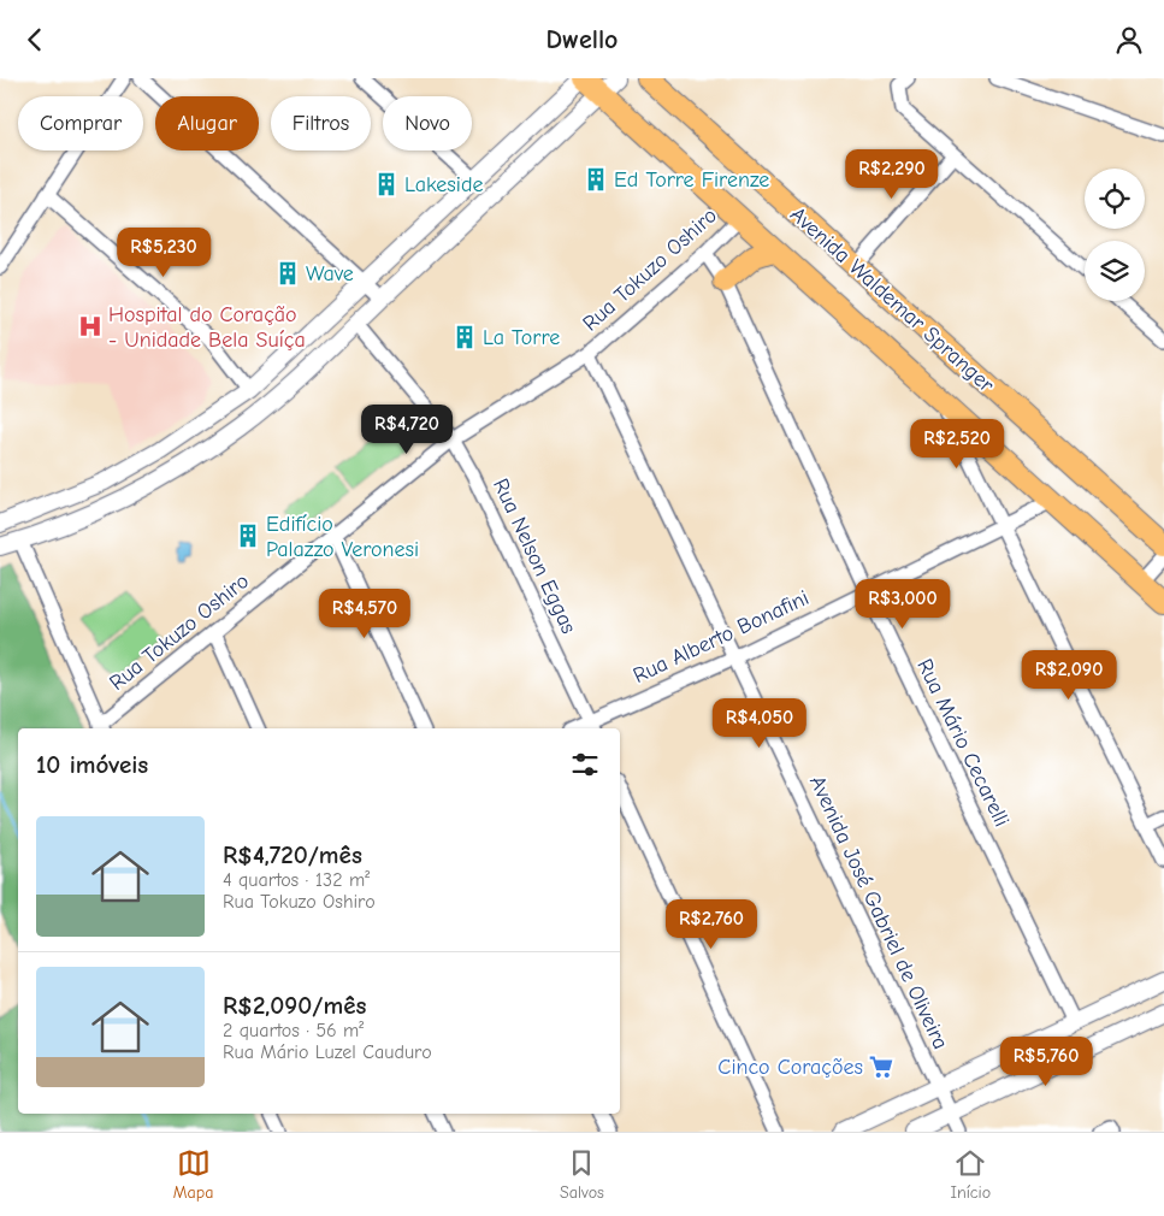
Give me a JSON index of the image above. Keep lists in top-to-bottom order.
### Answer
{
  "streets": {
    "main road": ["Avenida Waldemar Spranger"],
    "street": [
      "Rua Tokuzo Oshiro",
      "Rua Nelson Eggas",
      "Rua Alberto Bonafini",
      "Rua Mário Cecarelli",
      "Avenida José Gabriel de Oliveira"
    ]
  },
  "crossings": [
    ["Rua Tokuzo Oshiro", "Avenida Waldemar Spranger"],
    ["Rua Tokuzo Oshiro", "Rua Nelson Eggas"],
    ["Rua Tokuzo Oshiro", "Rua Mário Cecarelli"],
    ["Rua Tokuzo Oshiro", "Avenida José Gabriel de Oliveira"],
    ["Avenida Waldemar Spranger", "Rua Alberto Bonafini"],
    ["Rua Nelson Eggas", "Rua Alberto Bonafini"],
    ["Rua Alberto Bonafini", "Rua Mário Cecarelli"],
    ["Rua Alberto Bonafini", "Avenida José Gabriel de Oliveira"]
  ],
  "places": {
    "building": [
      "Ed Torre Firenze",
      "Lakeside",
      "Wave",
      "La Torre",
      "Edifício Palazzo Veronesi"
    ],
    "hospital": ["Hospital do Coração - Unidade Bela Suíça"],
    "supermarket": ["Cinco Corações"]
  },
  "page": {
    "header": "Dwello",
    "chip": [
      "Comprar",
      "Alugar",
      "Filtros",
      "Novo"
    ],
    "price": [
      "R$2,290",
      "R$5,230",
      "R$4,720",
      "R$2,520",
      "R$3,000",
      "R$4,570",
      "R$2,090",
      "R$4,050",
      "R$2,760",
      "R$5,760"
    ],
    "heading": "10 imóveis",
    "list": [
      {
        "name": "R$4,720/mês",
        "note": "4 quartos · 132 m² · Rua Tokuzo Oshiro"
      },
      {
        "name": "R$2,090/mês",
        "note": "2 quartos · 56 m² · Rua Mário Luzel Cauduro"
      }
    ],
    "tabs": ["Mapa", "Salvos", "Início"]
  }
}
